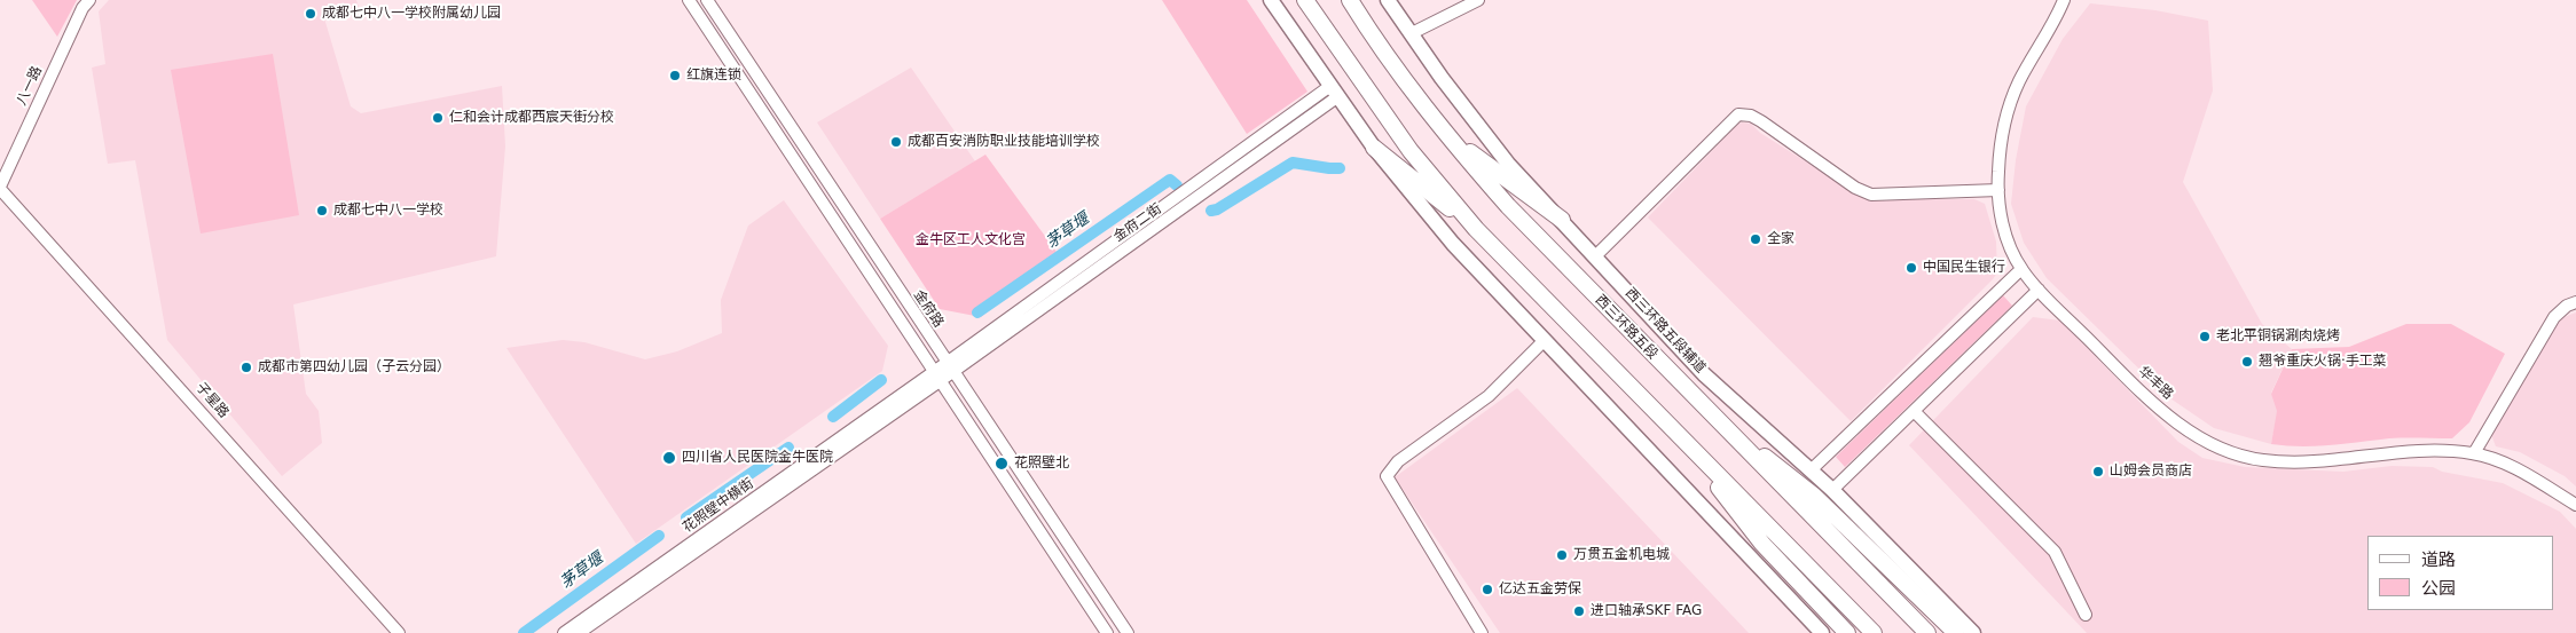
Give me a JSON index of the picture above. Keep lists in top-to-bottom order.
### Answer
{
  "streets": {
    "highway": ["西三环路五段"],
    "main road": ["西三环路五段辅道"],
    "street": [
      "八一路",
      "金府二街",
      "金府路",
      "华丰路",
      "子星路",
      "花照壁中横街"
    ]
  },
  "crossings": [
    ["八一路", "子星路"],
    ["金府二街", "金府路"],
    ["金府二街", "花照壁中横街"],
    ["金府路", "花照壁中横街"]
  ],
  "water": ["茅草堰"],
  "parks": ["金牛区工人文化宫"],
  "places": [
    "成都七中八一学校附属幼儿园",
    "红旗连锁",
    "仁和会计成都西宸天街分校",
    "成都百安消防职业技能培训学校",
    "成都七中八一学校",
    "全家",
    "中国民生银行",
    "老北平铜锅涮肉烧烤",
    "翘爷重庆火锅·手工菜",
    "成都市第四幼儿园（子云分园）",
    "四川省人民医院金牛医院",
    "花照壁北",
    "山姆会员商店",
    "万贯五金机电城",
    "亿达五金劳保",
    "进口轴承SKF FAG"
  ],
  "legend": ["道路", "公园"]
}
